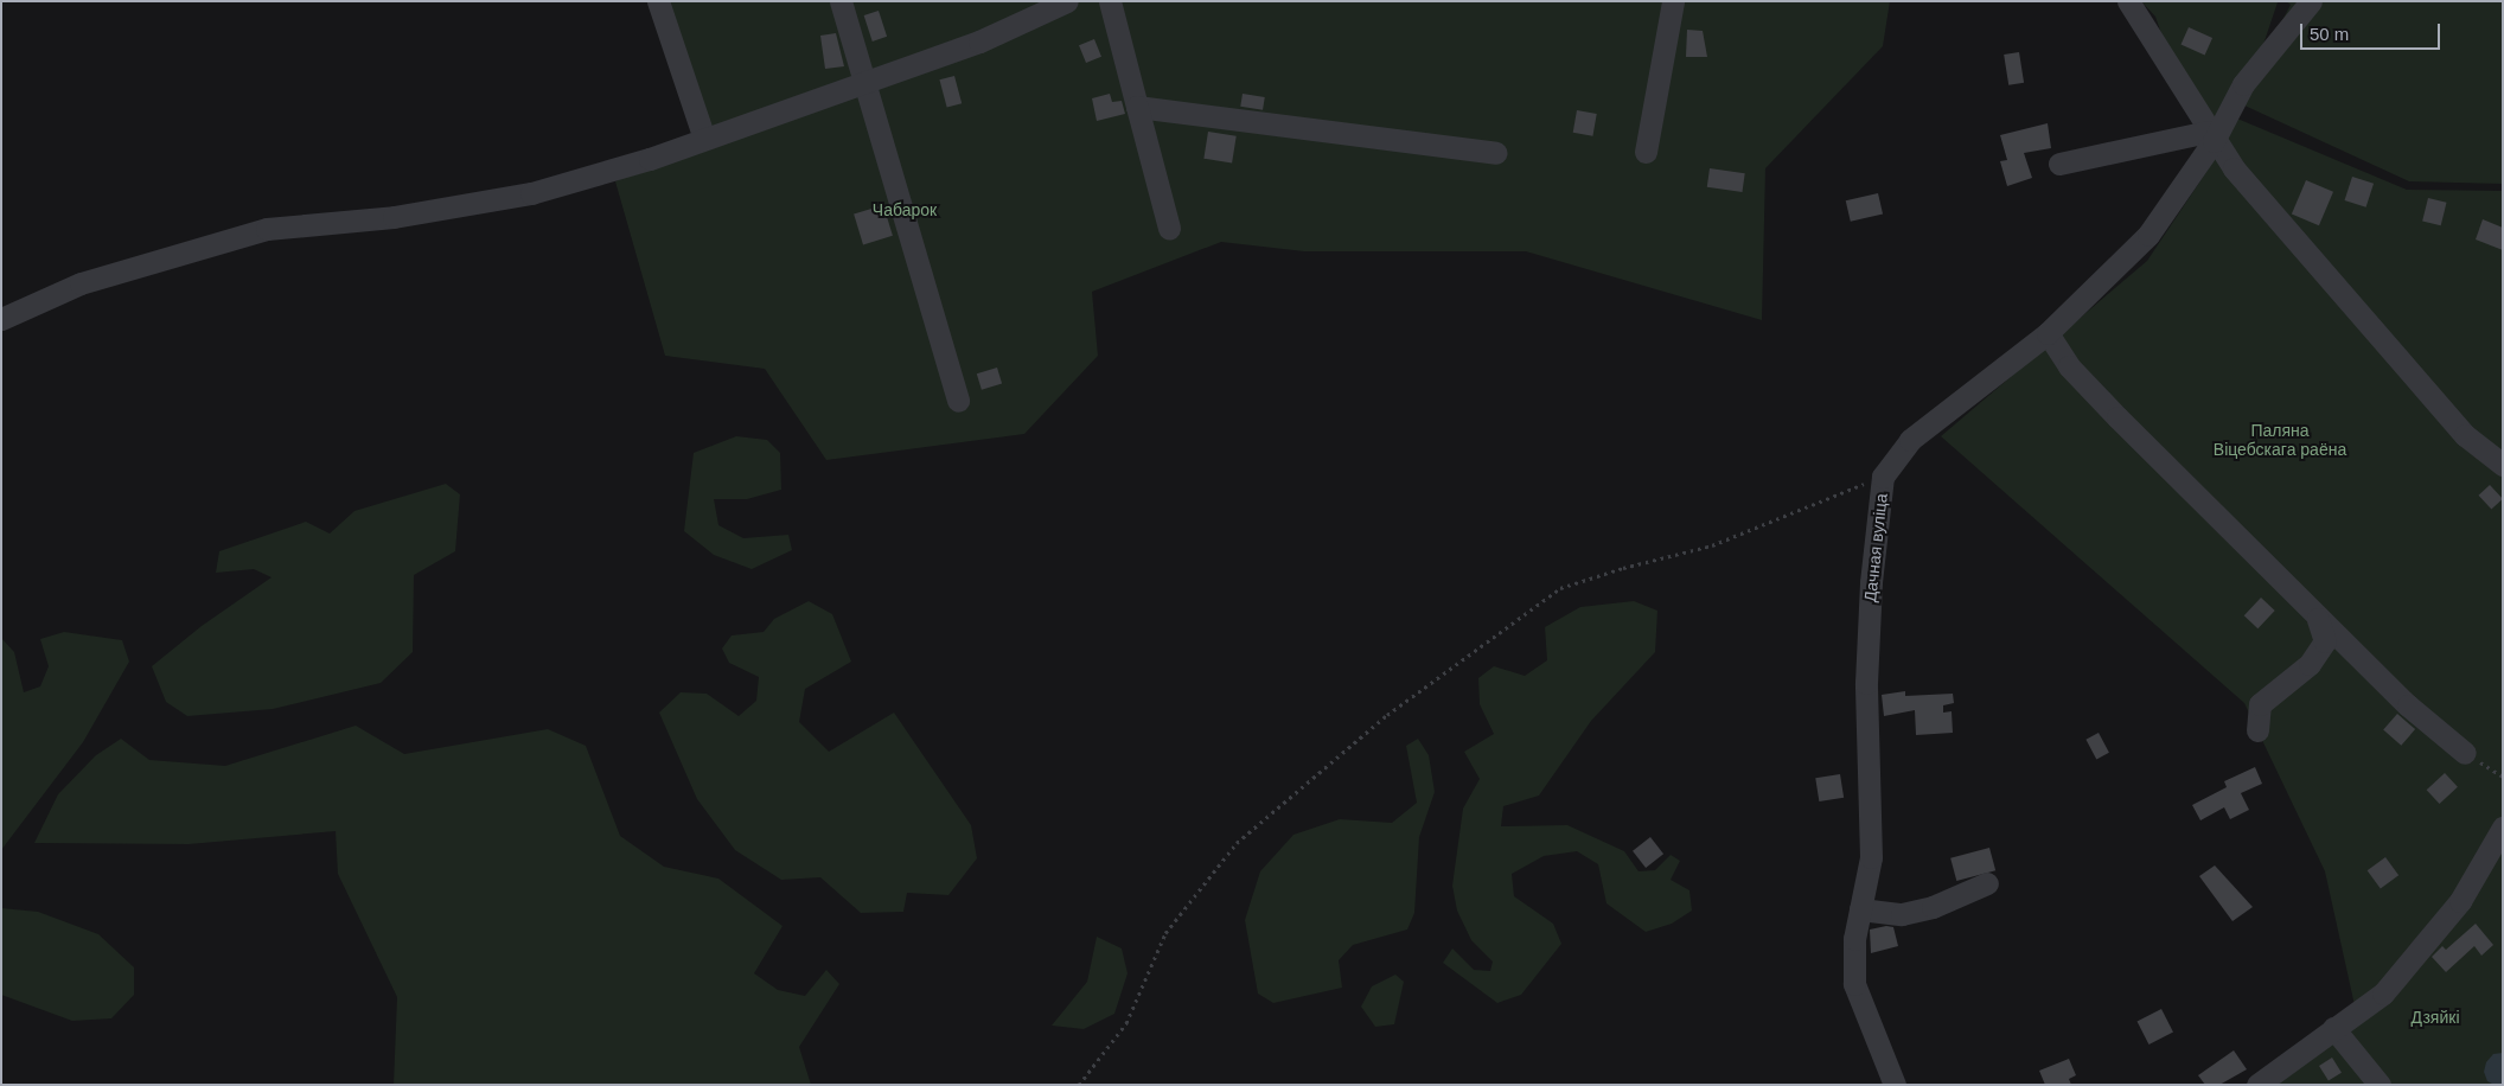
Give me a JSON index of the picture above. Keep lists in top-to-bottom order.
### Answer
{
  "streets": {
    "street": ["Дачная вуліца"]
  },
  "parks": ["Чабарок", "Паляна Віцебскага раёна", "Дзяйкі"],
  "scale_bar": "50 m"
}
